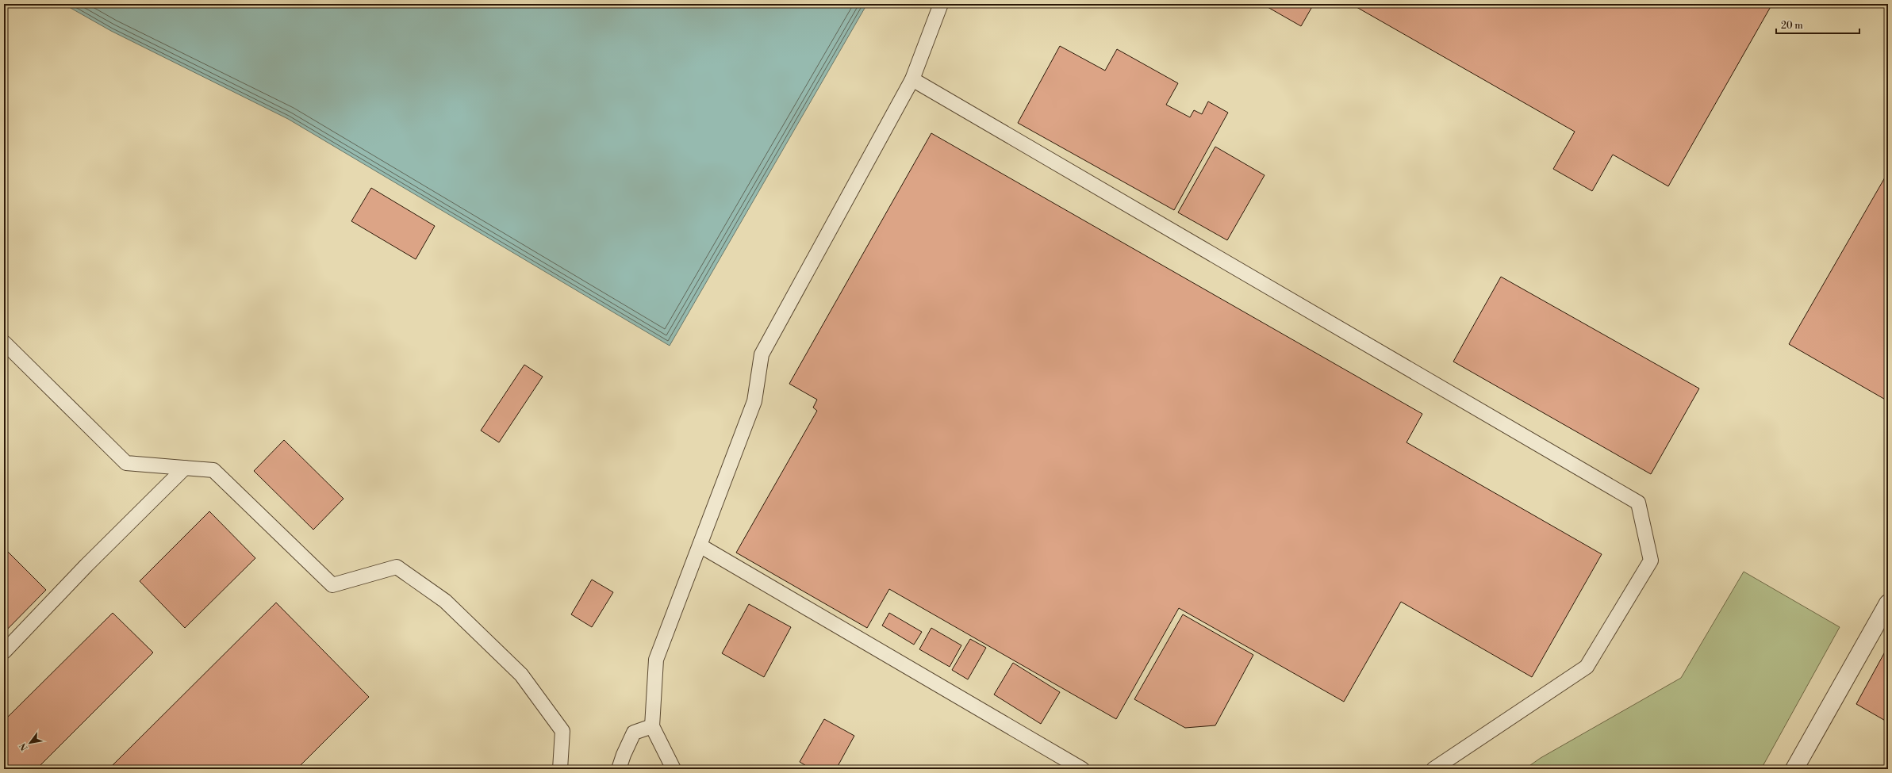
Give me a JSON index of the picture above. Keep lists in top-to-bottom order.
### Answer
{
  "scale_bar": "20 m",
  "north": "bottom left"
}
